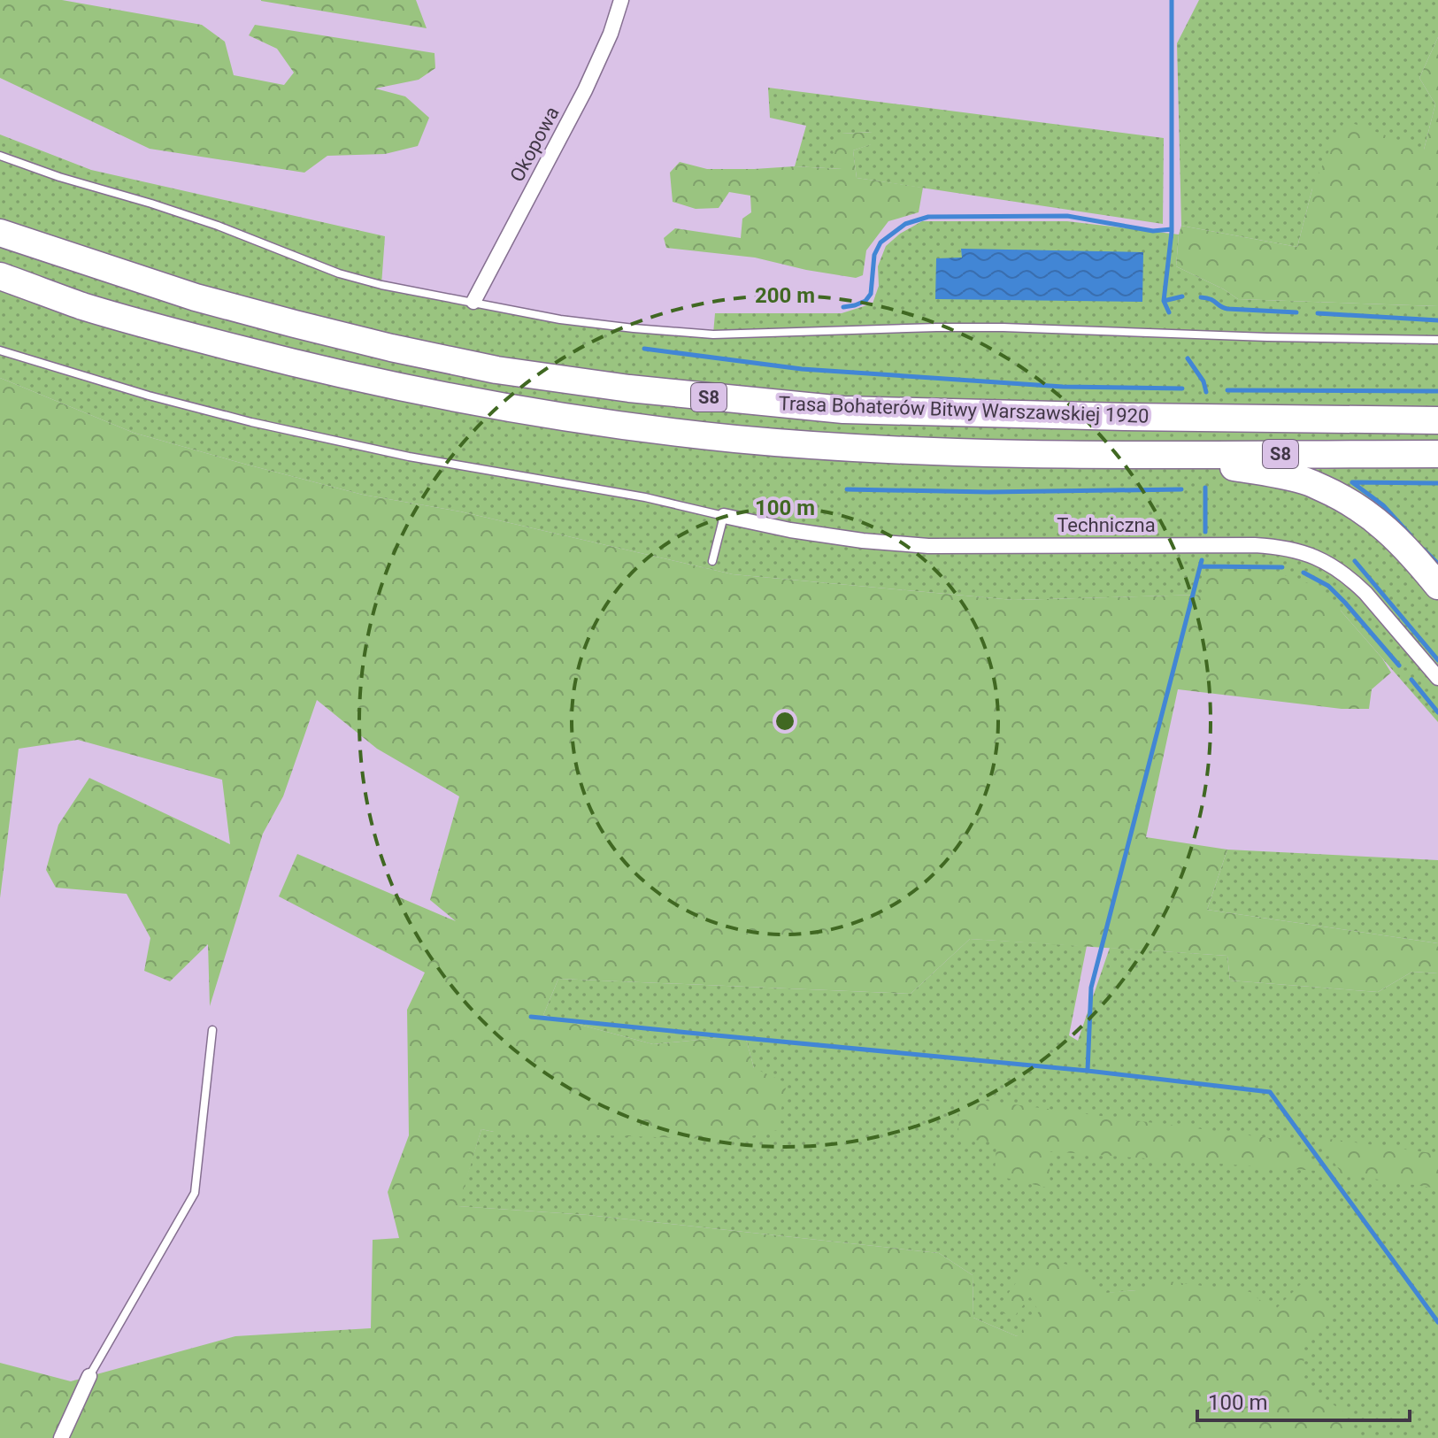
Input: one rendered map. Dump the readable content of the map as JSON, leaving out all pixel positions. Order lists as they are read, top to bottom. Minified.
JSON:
{"streets":{"highway":["S8","Trasa Bohaterów Bitwy Warszawskiej 1920"],"street":["Okopowa","Techniczna"]},"scale_bar":"100 m","rings":["200 m","100 m"]}
